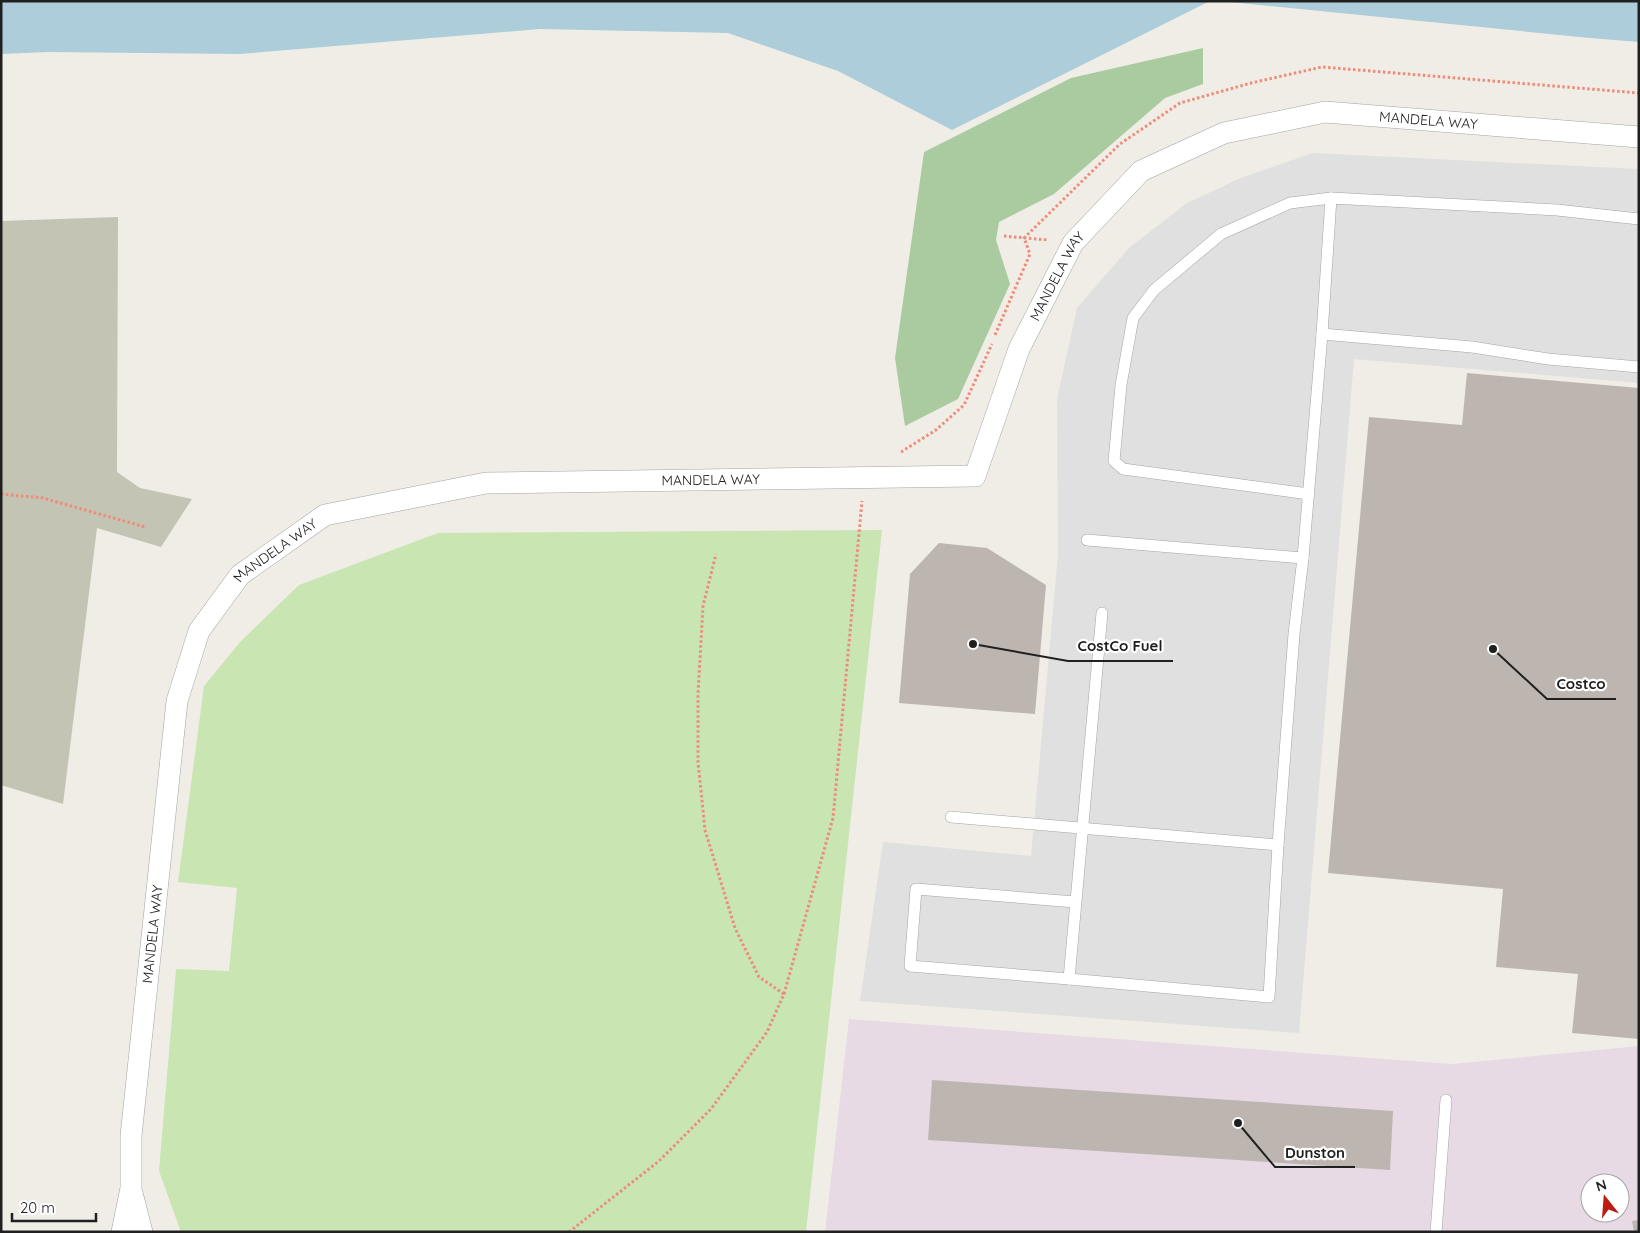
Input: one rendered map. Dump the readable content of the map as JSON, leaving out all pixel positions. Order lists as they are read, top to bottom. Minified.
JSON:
{"streets":{"street":["MANDELA WAY"]},"places":["CostCo Fuel","Costco","Dunston"],"scale_bar":"20 m","north":"top"}
